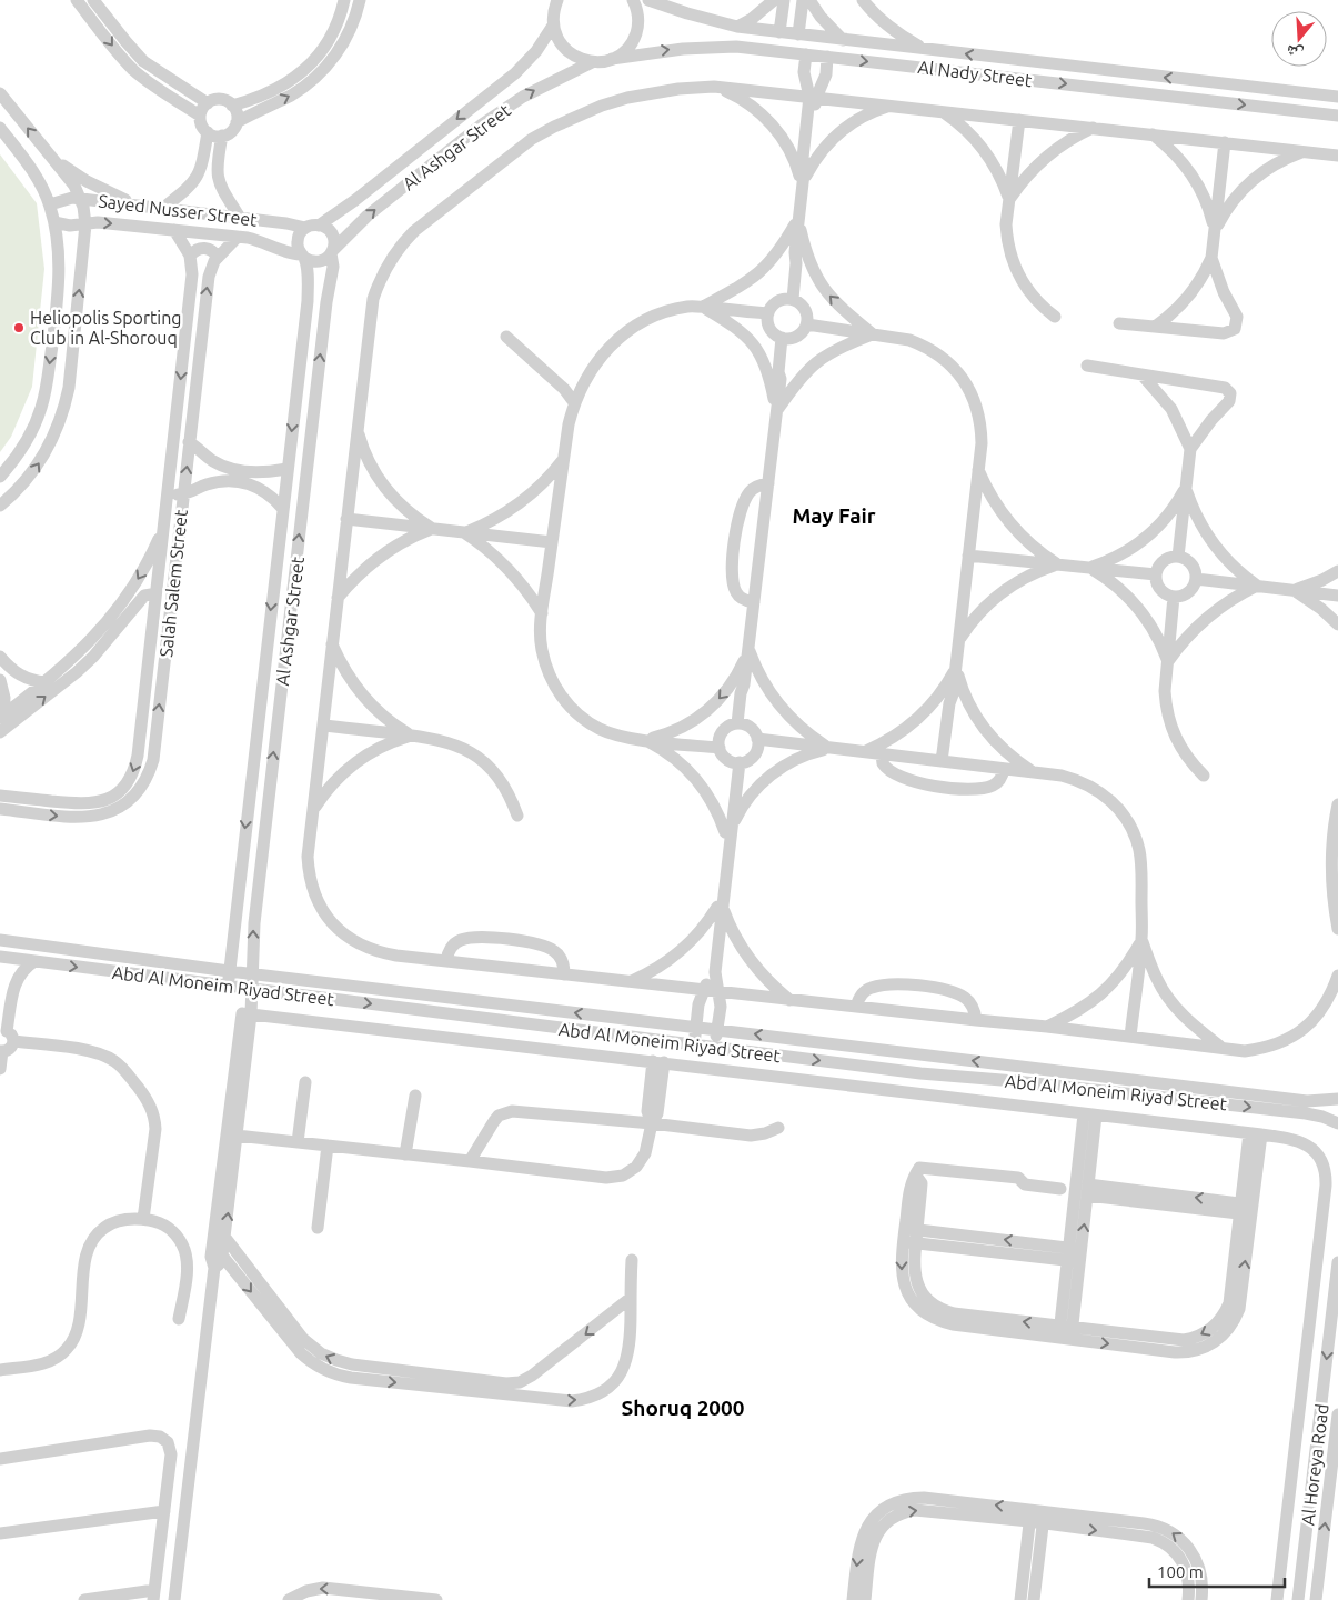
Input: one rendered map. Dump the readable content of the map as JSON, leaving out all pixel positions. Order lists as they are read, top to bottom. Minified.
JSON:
{"streets":{"street":["Al Nady Street","Al Ashgar Street","Sayed Nusser Street","Salah Salem Street","Abd Al Moneim Riyad Street","Al Horeya Road"]},"crossings":[["Al Nady Street","Al Ashgar Street"],["Al Ashgar Street","Sayed Nusser Street"],["Al Ashgar Street","Abd Al Moneim Riyad Street"],["Sayed Nusser Street","Salah Salem Street"]],"districts":["May Fair","Shoruq 2000"],"places":["Heliopolis Sporting Club in Al-Shorouq"],"scale_bar":"100 m","north":"bottom"}
